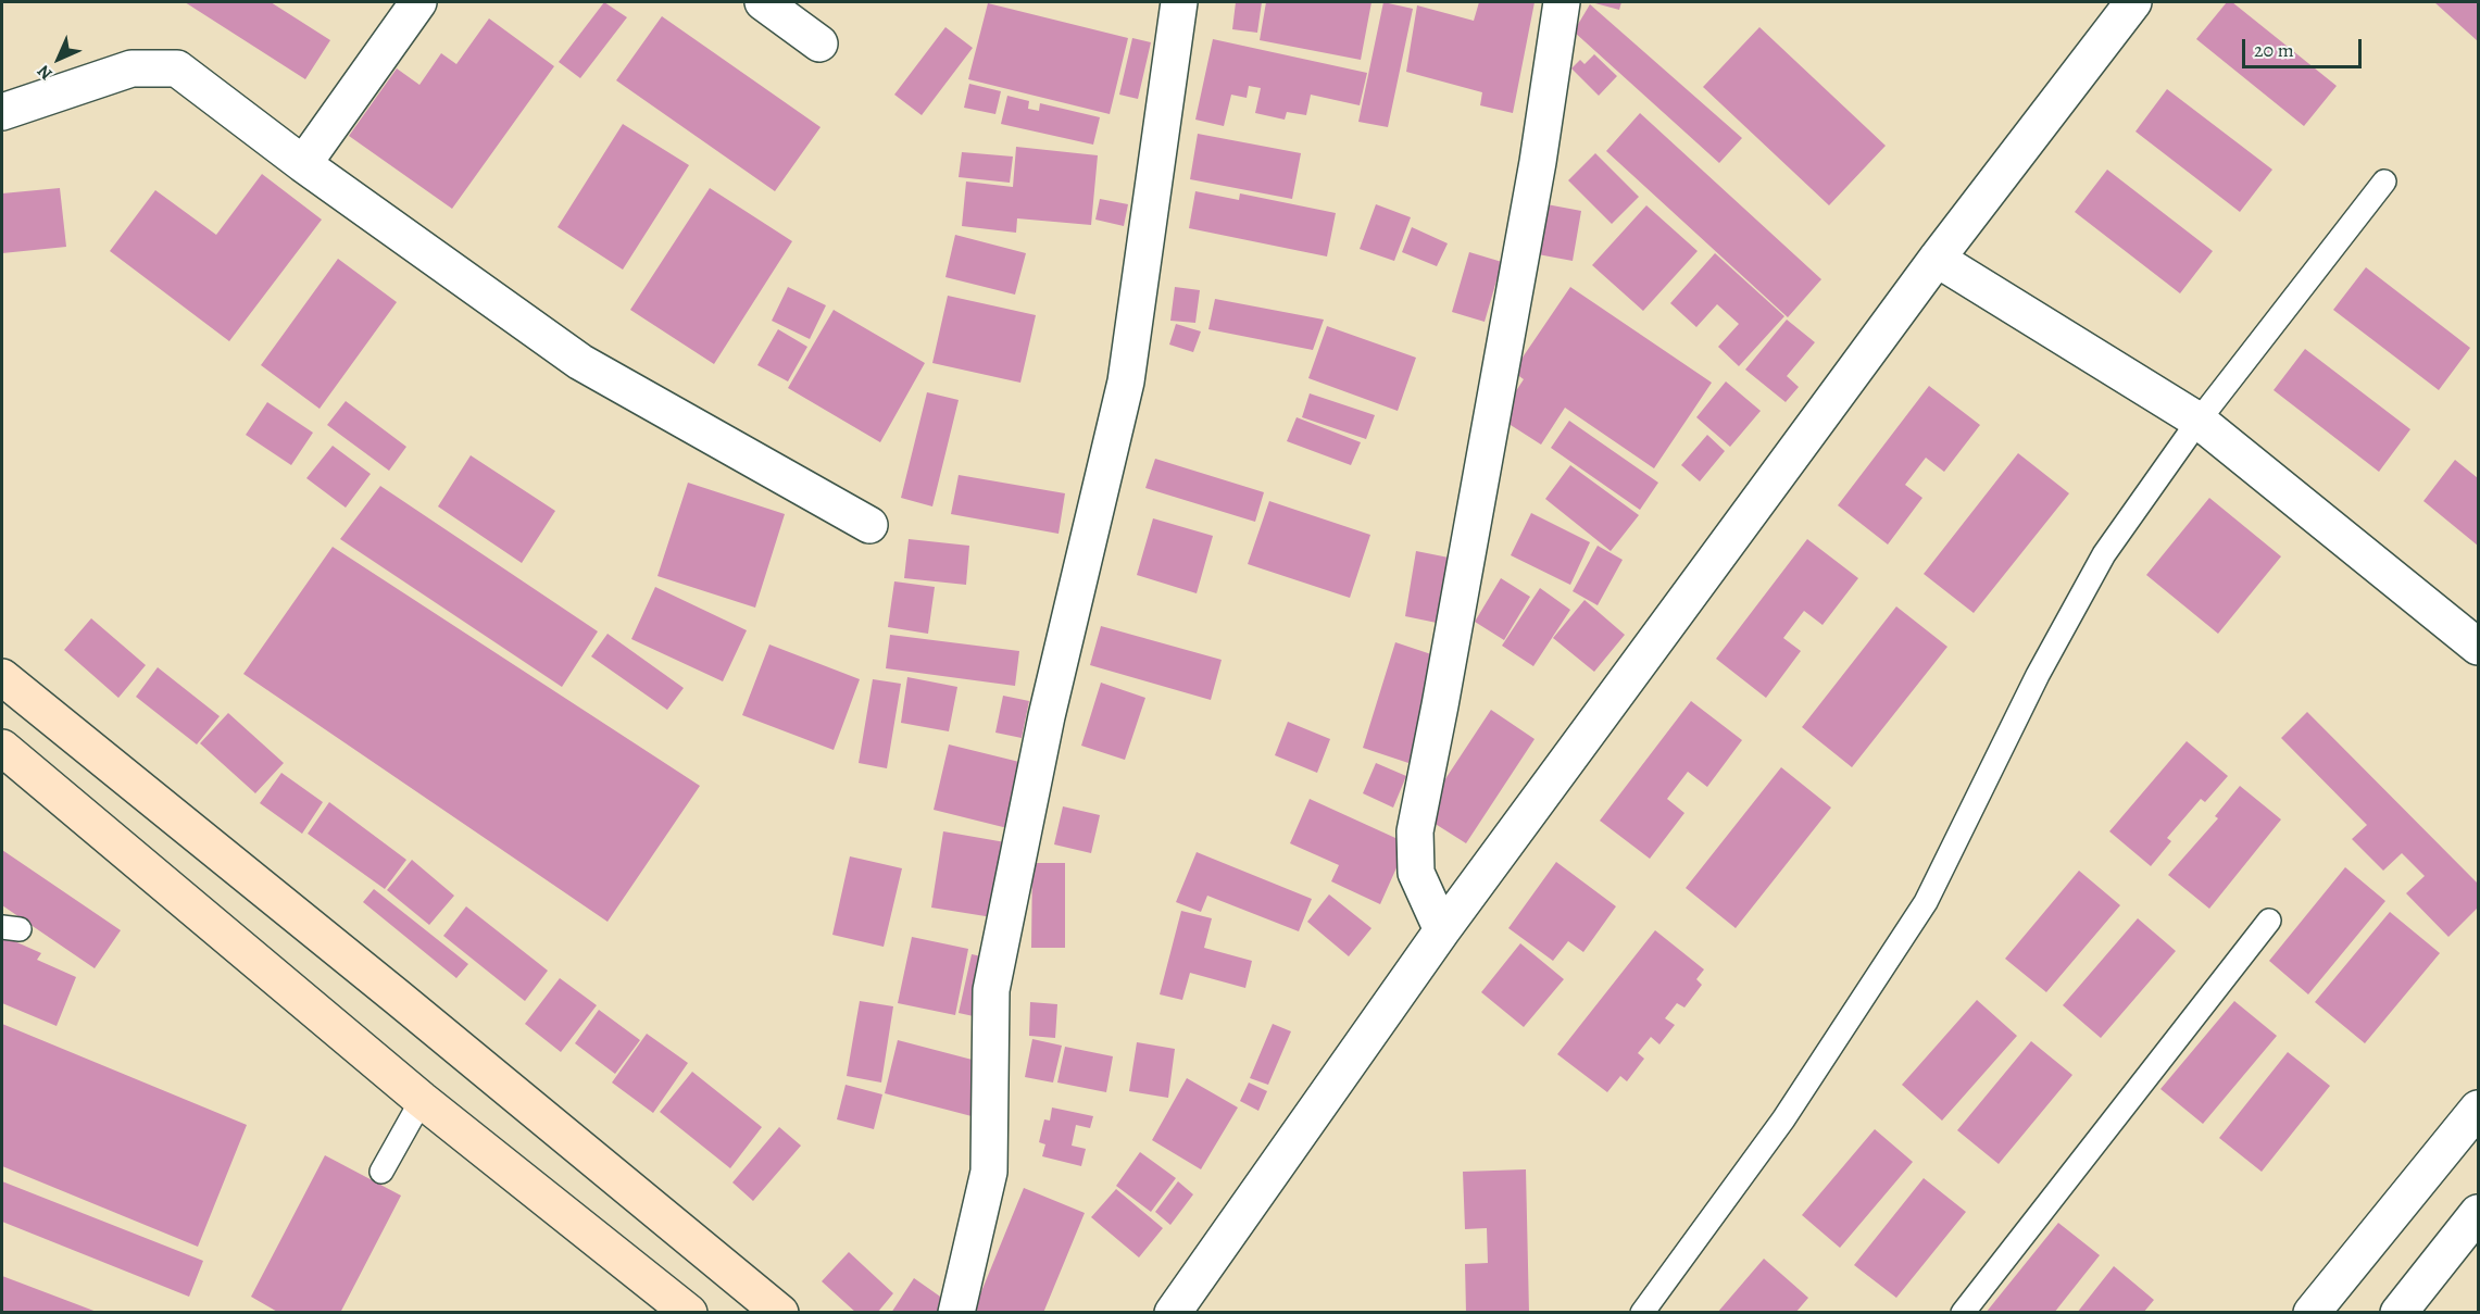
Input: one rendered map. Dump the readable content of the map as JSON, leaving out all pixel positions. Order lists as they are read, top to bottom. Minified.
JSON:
{"scale_bar":"20 m","north":"bottom left"}
